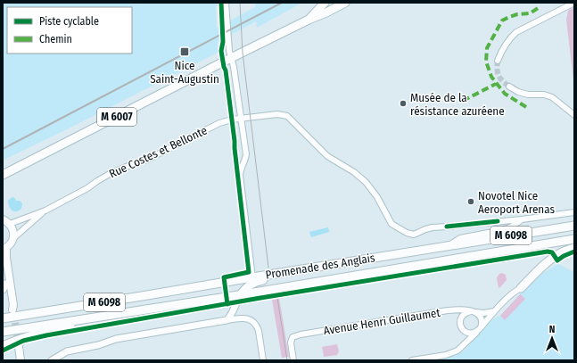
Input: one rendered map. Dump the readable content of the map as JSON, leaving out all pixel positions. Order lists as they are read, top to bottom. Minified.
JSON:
{"streets":{"main road":["M 6007","M 6098","Promenade des Anglais"],"street":["Rue Costes et Bellonte","Avenue Henri Guillaumet"]},"places":{"transit":["Nice Saint-Augustin"],"other":["Musée de la résistance azuréene","Novotel Nice Aeroport Arenas"]},"legend":["Piste cyclable","Chemin"],"north":"top"}
